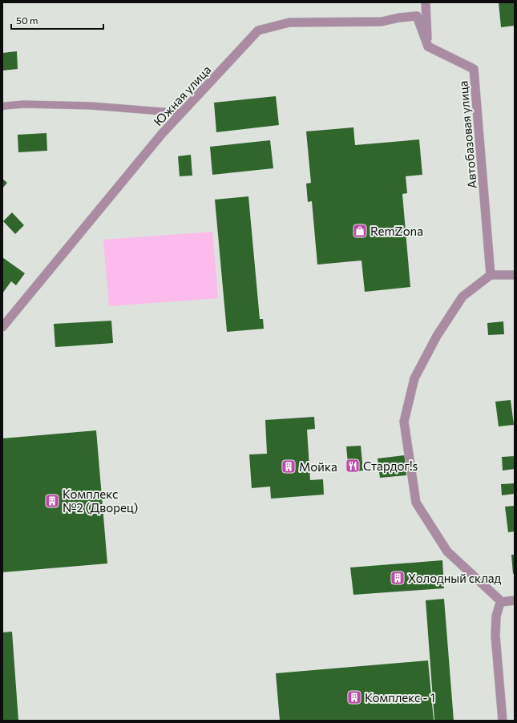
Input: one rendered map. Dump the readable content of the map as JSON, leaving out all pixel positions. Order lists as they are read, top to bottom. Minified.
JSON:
{"streets":{"street":["Южная улица","Автобазовая улица"]},"crossings":[["Южная улица","Автобазовая улица"]],"places":{"shop":["RemZona"],"restaurant":["Стардог!s"],"building":["Мойка","Комплекс №2 (Дворец)","Холодный склад","Комплекс - 1"]},"scale_bar":"50 m"}
